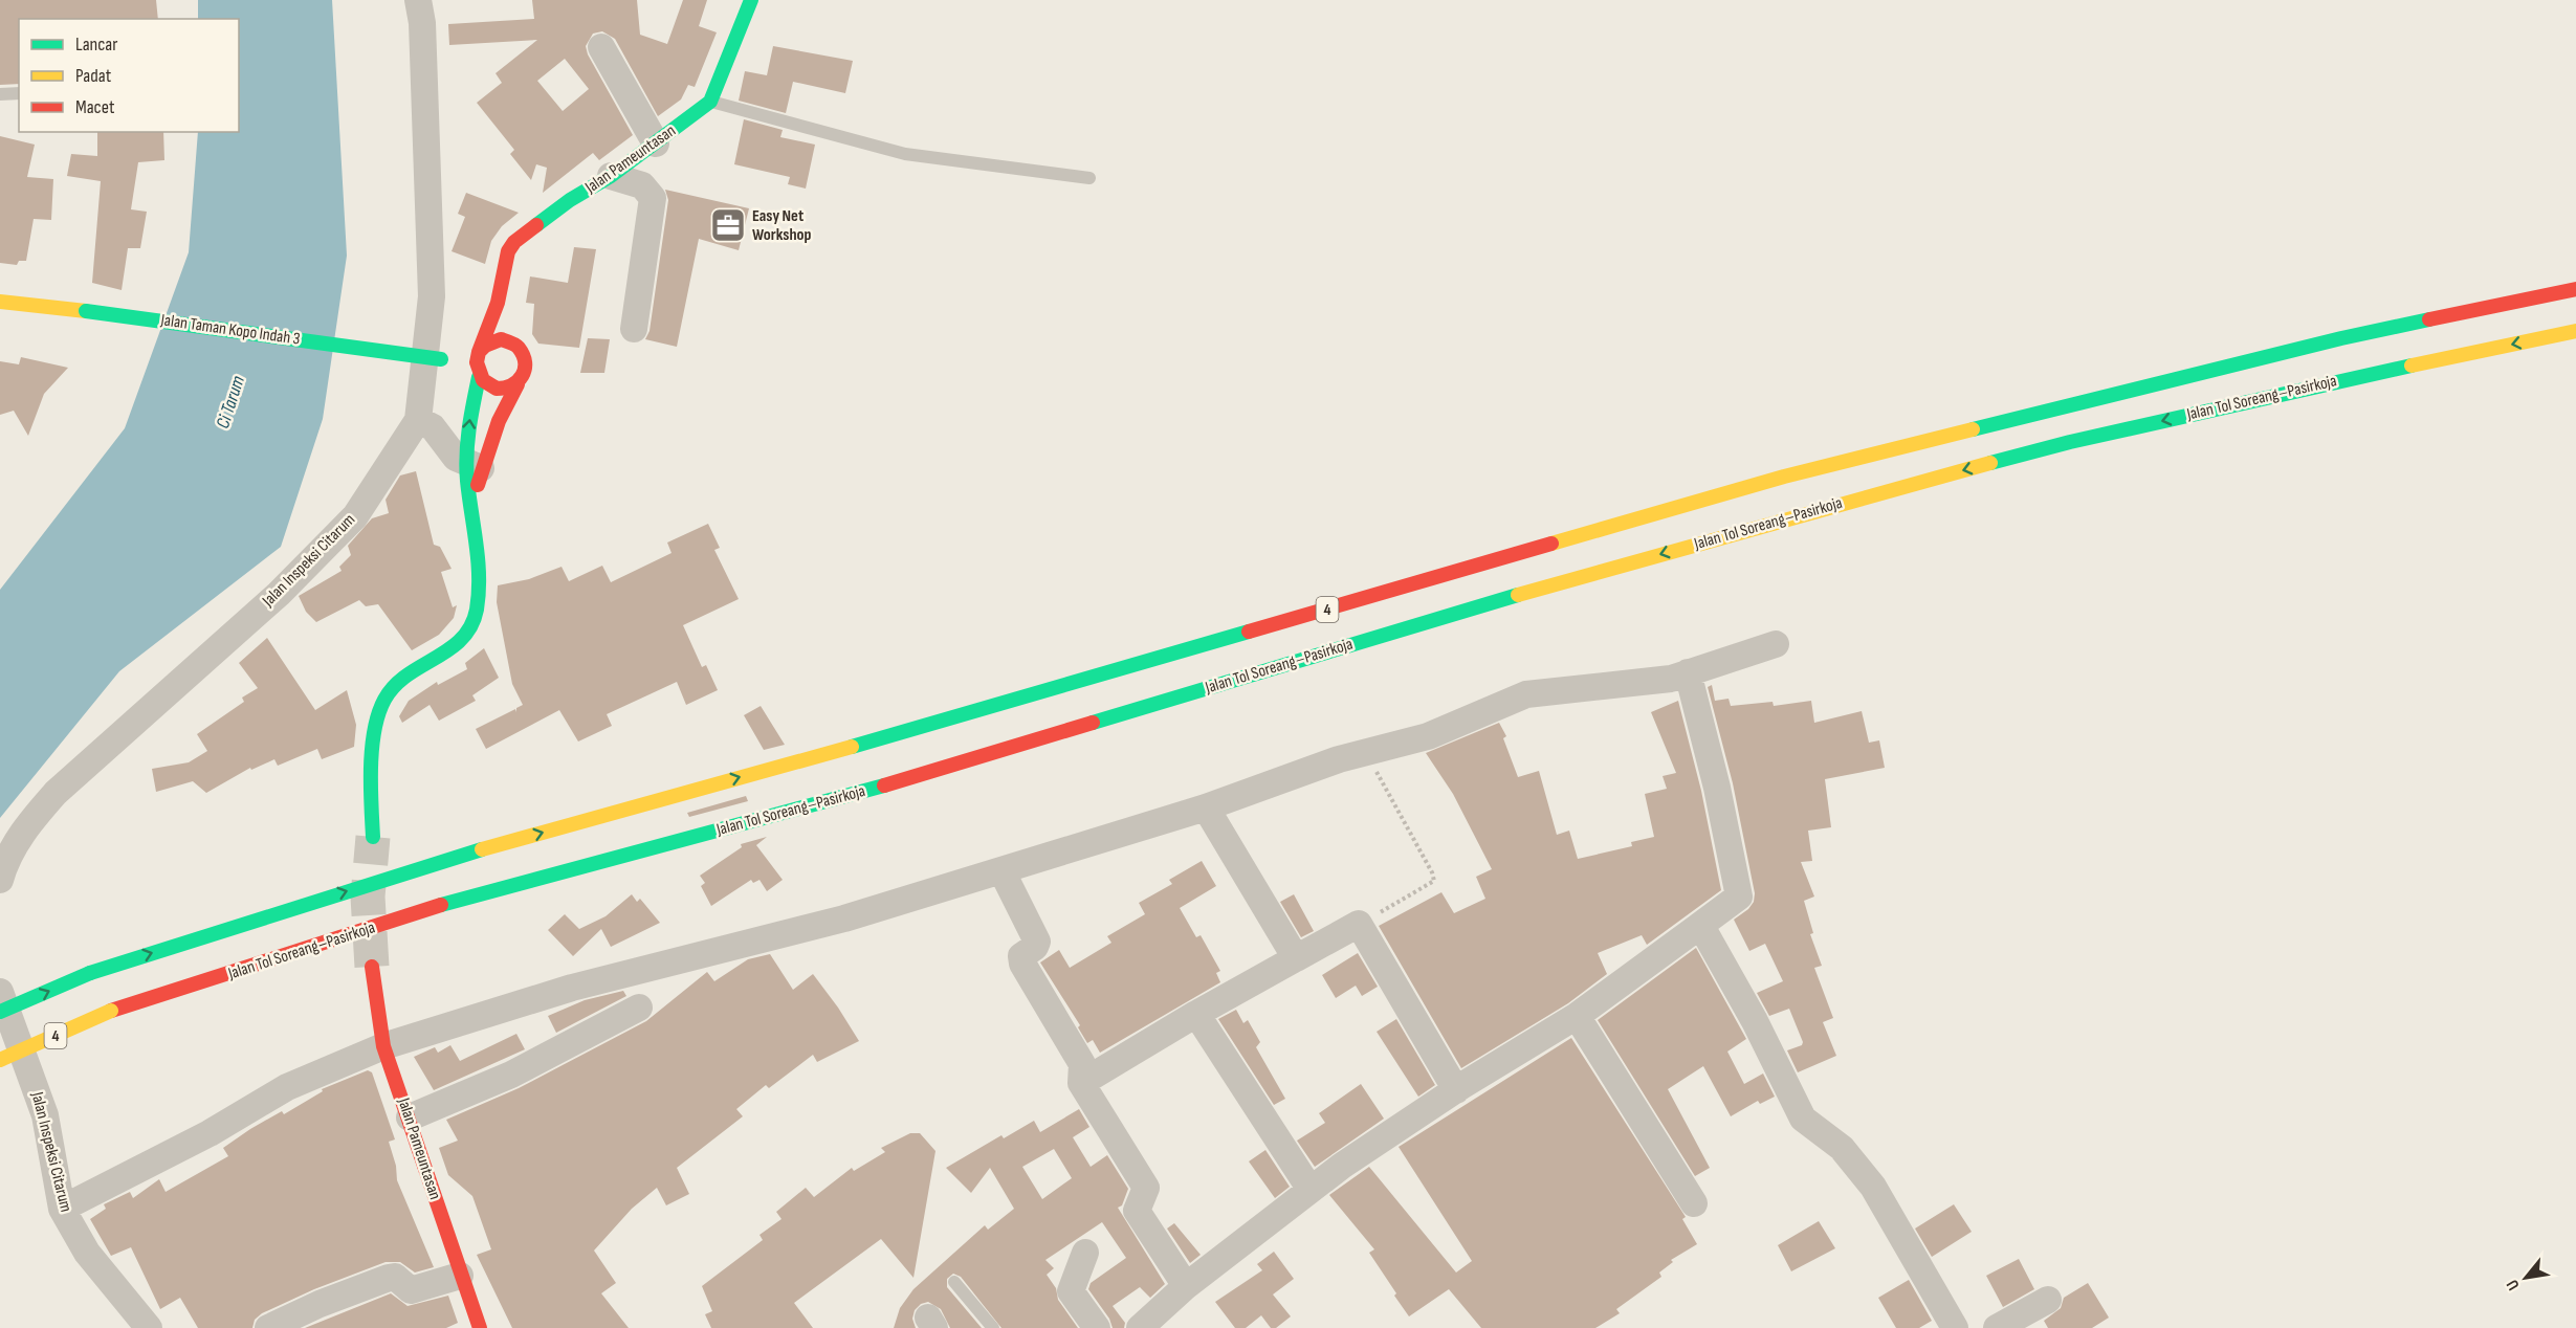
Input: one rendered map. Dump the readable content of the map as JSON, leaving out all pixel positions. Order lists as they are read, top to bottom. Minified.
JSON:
{"streets":{"main road":["Jalan Pameuntasan","Jalan Taman Kopo Indah 3","Jalan Tol Soreang–Pasirkoja","4"],"street":["Jalan Inspeksi Citarum"]},"crossings":[["Jalan Pameuntasan","Jalan Taman Kopo Indah 3"]],"water":["Ci Tarum"],"places":{"office":["Easy Net Workshop"]},"legend":["Lancar","Padat","Macet"],"north":"bottom left"}
